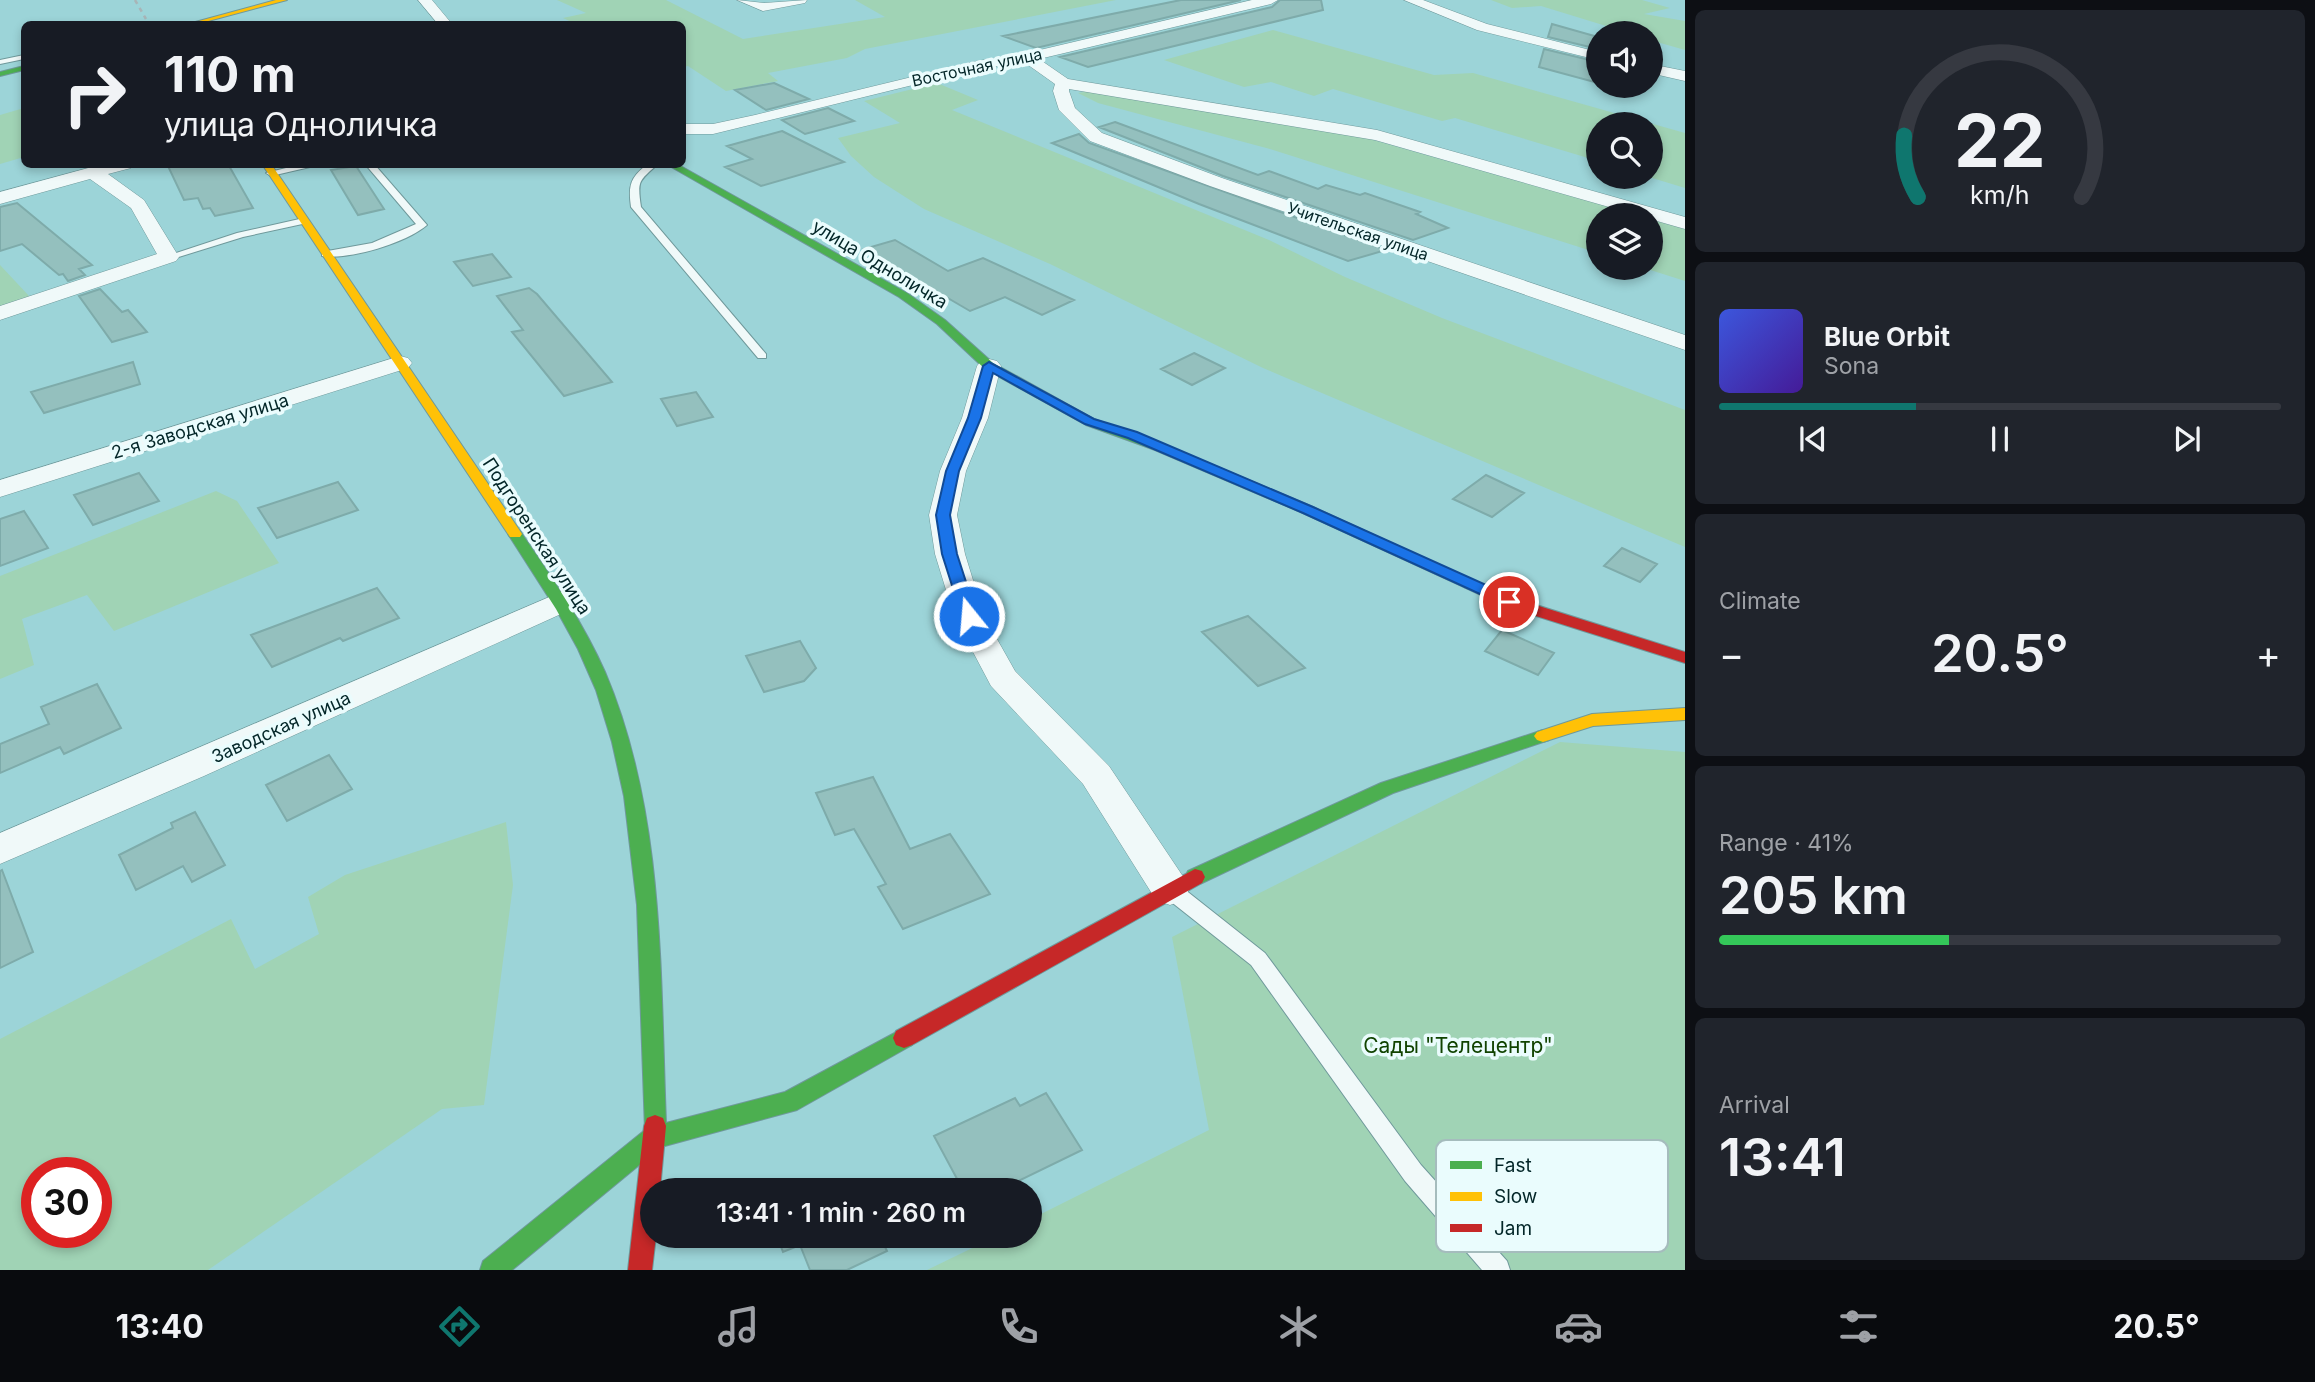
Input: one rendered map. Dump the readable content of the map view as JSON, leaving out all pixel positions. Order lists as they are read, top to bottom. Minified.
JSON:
{"streets":{"street":["Восточная улица","Учительская улица","улица Одноличка","2-я Заводская улица","Подгоренская улица","Заводская улица"]},"crossings":[["2-я Заводская улица","Подгоренская улица"],["Подгоренская улица","Заводская улица"]],"parks":["Сады \"Телецентр\""],"legend":["Fast","Slow","Jam"],"page":{"turn":["110 m","улица Одноличка"],"song":["Blue Orbit","Sona"],"tile":["Climate",["Range · 41%","205 km"],["Arrival","13:41"]],"heat":["−","20.5°","+"],"limit":"30","trip":"13:41 · 1 min · 260 m","tabs":["13:40","20.5°"],"gauge":["22","km/h"]}}
